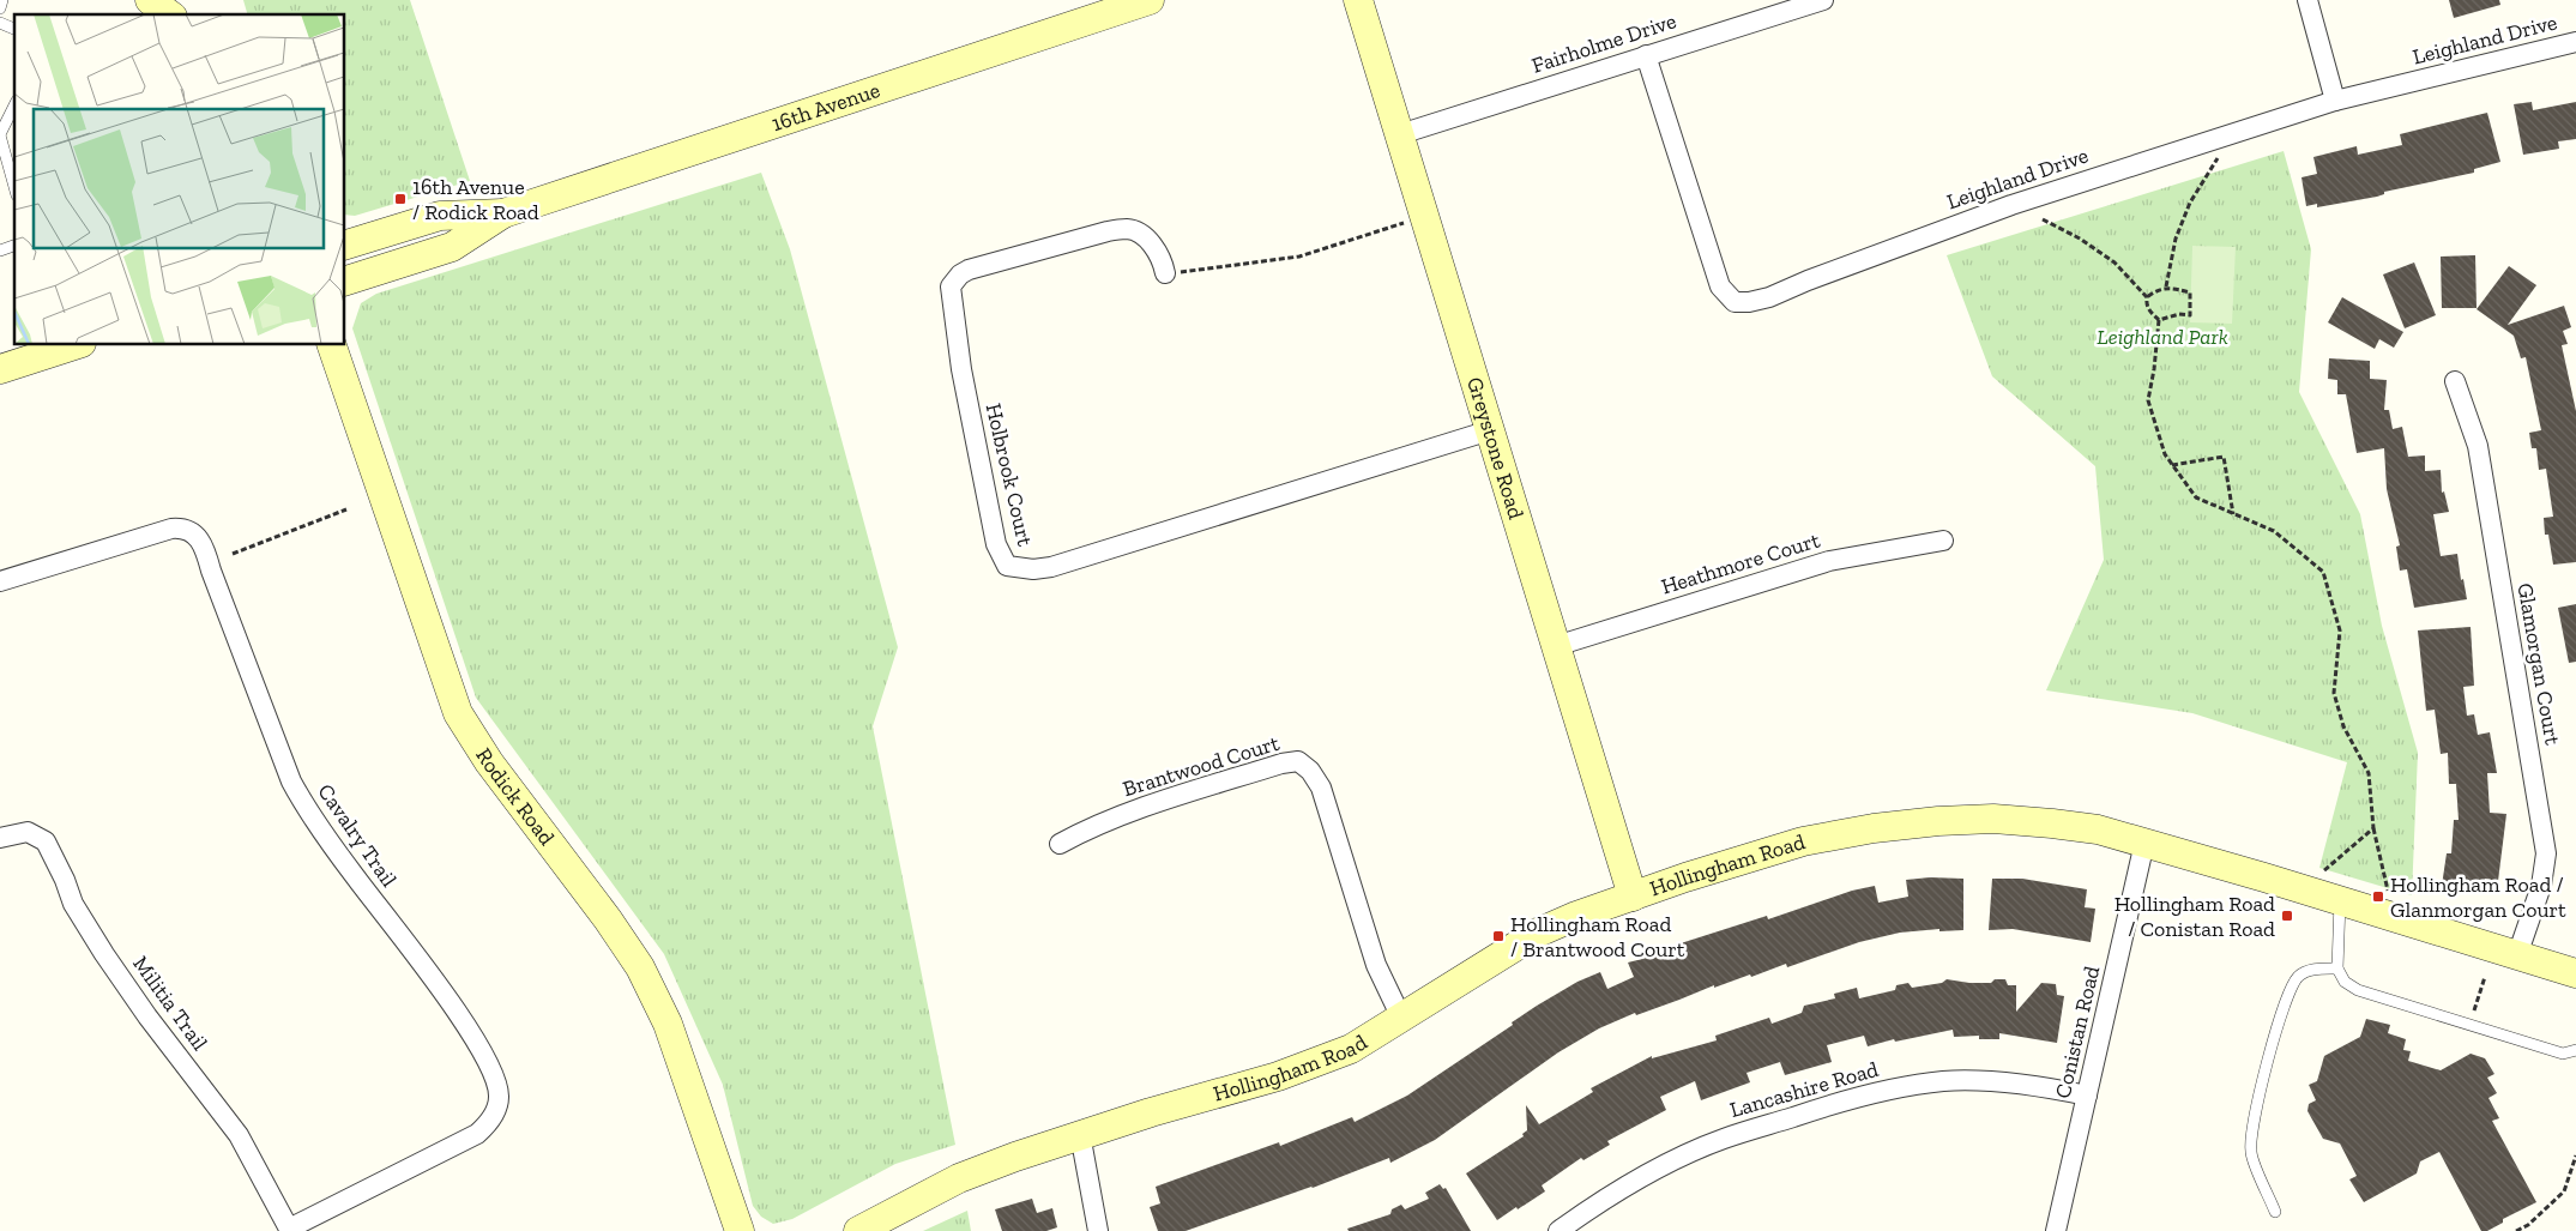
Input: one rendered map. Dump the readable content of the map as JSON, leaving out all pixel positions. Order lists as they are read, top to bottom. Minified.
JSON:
{"streets":{"street":["Leighland Drive","Fairholme Drive","16th Avenue","Greystone Road","Holbrook Court","Heathmore Court","Glamorgan Court","Brantwood Court","Rodick Road","Cavalry Trail","Hollingham Road","Militia Trail","Conistan Road","Lancashire Road"]},"crossings":[["Leighland Drive","Fairholme Drive"],["Fairholme Drive","Greystone Road"],["Greystone Road","Holbrook Court"],["Greystone Road","Heathmore Court"],["Greystone Road","Hollingham Road"],["Glamorgan Court","Hollingham Road"],["Brantwood Court","Hollingham Road"],["Cavalry Trail","Militia Trail"],["Hollingham Road","Conistan Road"],["Conistan Road","Lancashire Road"]],"parks":["Leighland Park"],"places":{"transit":["16th Avenue / Rodick Road","Hollingham Road / Glanmorgan Court","Hollingham Road / Conistan Road","Hollingham Road / Brantwood Court"]}}
